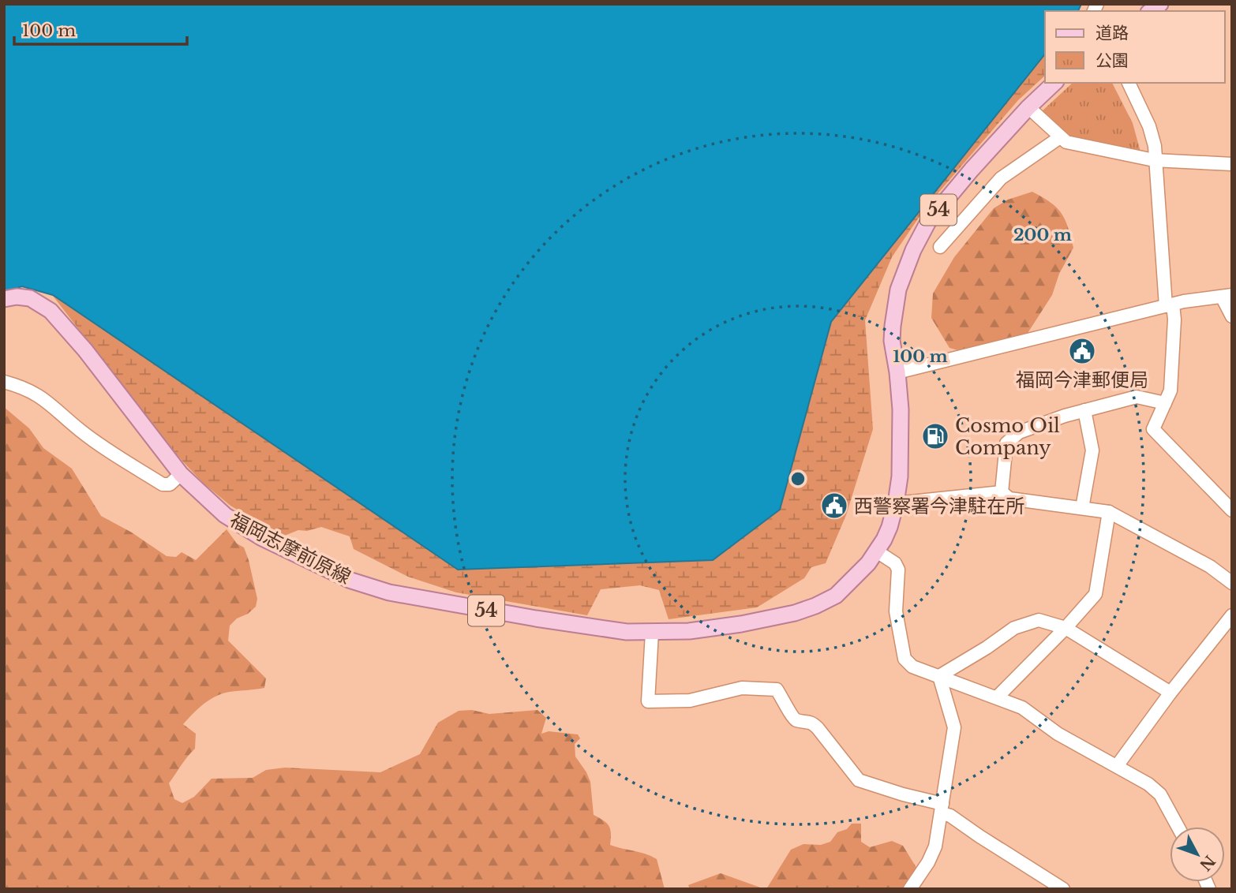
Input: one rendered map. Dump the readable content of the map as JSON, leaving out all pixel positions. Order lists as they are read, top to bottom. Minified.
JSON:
{"streets":{"main road":["54","福岡志摩前原線"]},"places":{"public building":["福岡今津郵便局","西警察署今津駐在所"],"fuel station":["Cosmo Oil Company"]},"legend":["道路","公園"],"scale_bar":"100 m","north":"bottom right","rings":["200 m","100 m"]}
